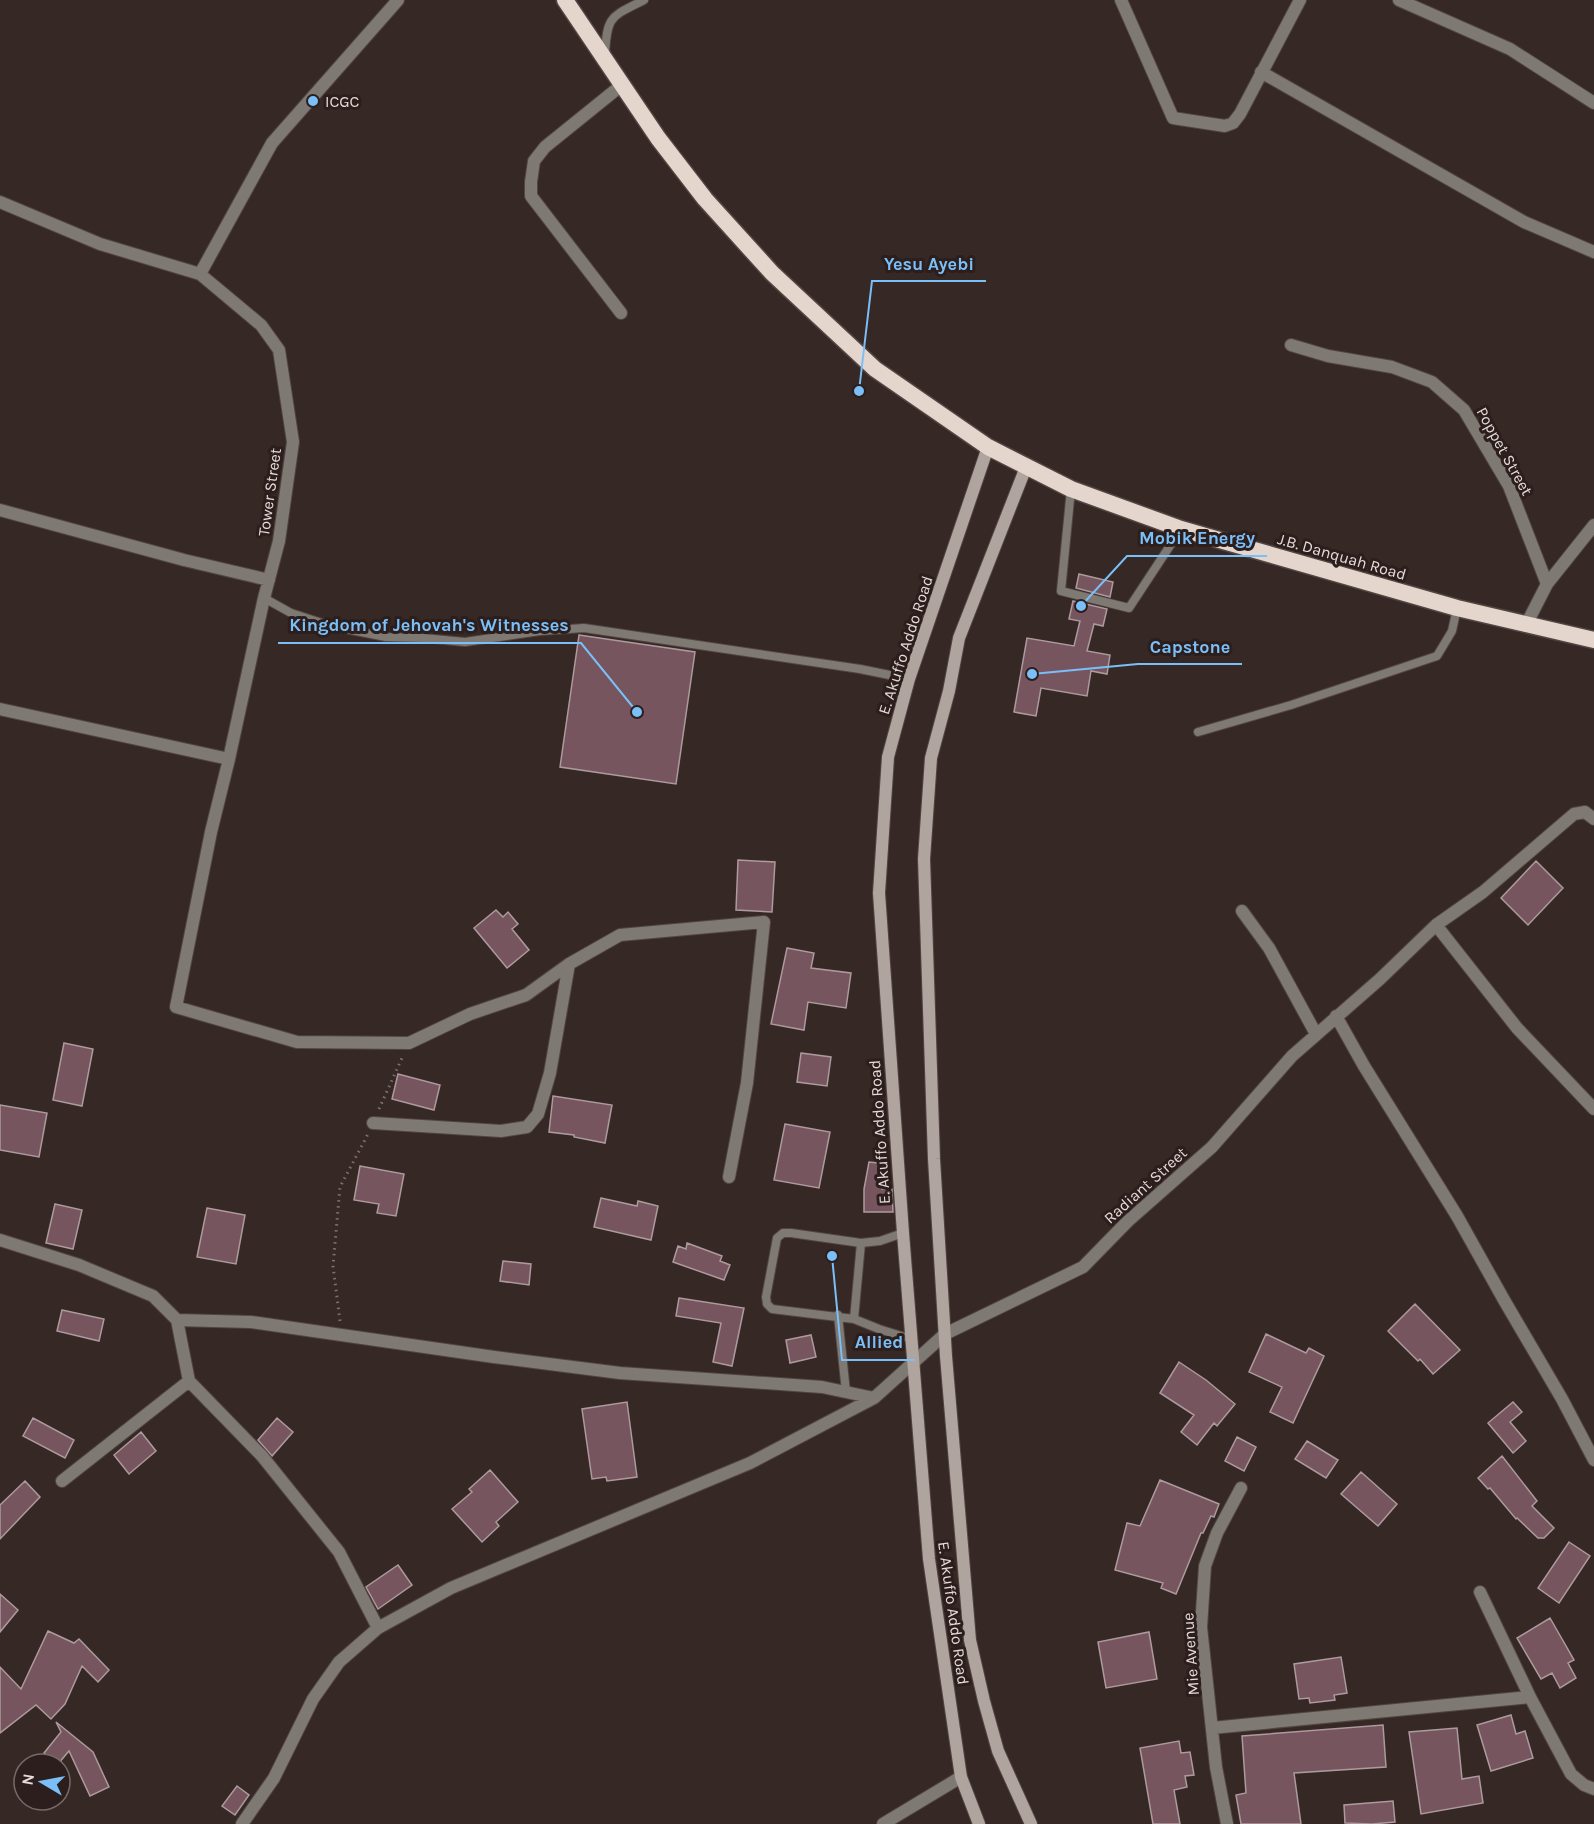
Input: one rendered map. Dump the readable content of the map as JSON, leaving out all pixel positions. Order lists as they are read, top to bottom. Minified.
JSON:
{"streets":{"highway":["J.B. Danquah Road"],"main road":["E. Akuffo Addo Road"],"street":["Poppet Street","Tower Street","Radiant Street","Mie Avenue"]},"crossings":[["J.B. Danquah Road","E. Akuffo Addo Road"],["E. Akuffo Addo Road","Radiant Street"]],"places":["ICGC","Yesu Ayebi","Mobik Energy","Capstone","Kingdom of Jehovah's Witnesses","Allied"],"north":"left"}
